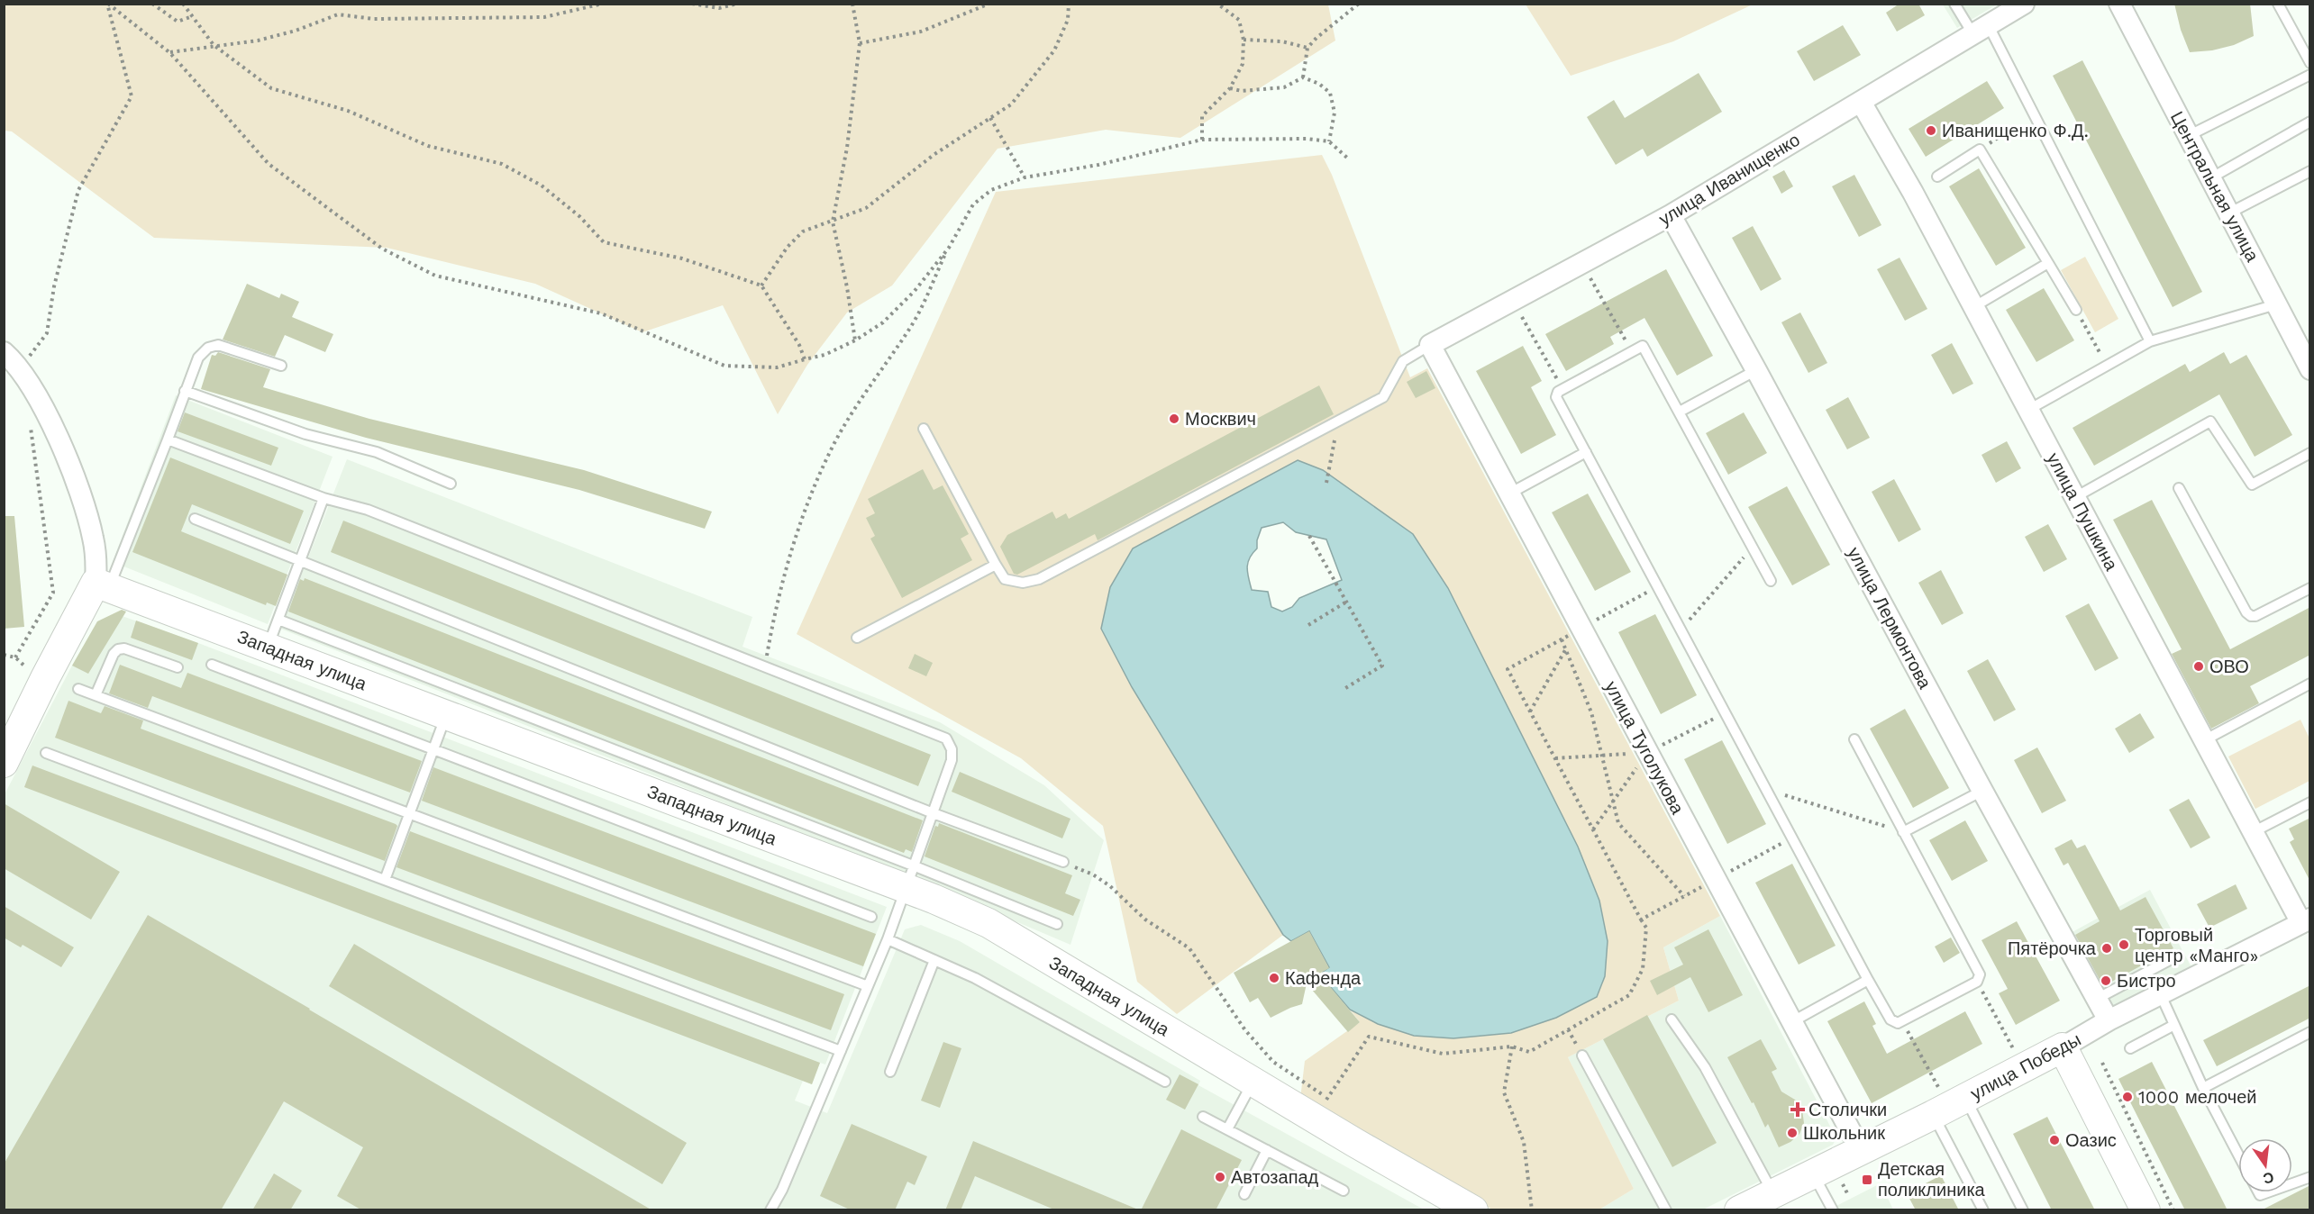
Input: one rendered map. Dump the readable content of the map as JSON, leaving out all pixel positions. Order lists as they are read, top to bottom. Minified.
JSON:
{"streets":{"street":["улица Иванищенко","Центральная улица","улица Пушкина","улица Лермонтова","Западная улица","улица Туголукова","улица Победы"]},"crossings":[["улица Иванищенко","улица Пушкина"],["улица Иванищенко","улица Лермонтова"],["улица Иванищенко","улица Туголукова"],["улица Пушкина","улица Победы"],["улица Лермонтова","улица Победы"],["улица Туголукова","улица Победы"]],"places":{"other":["Иванищенко Ф.Д.","Москвич","ОВО","Торговый центр «Манго»","Пятёрочка","Кафенда","Бистро","1000 мелочей","Школьник","Оазис","Автозапад"],"health":["Столички"],"transit":["Детская поликлиника"]},"north":"bottom"}
